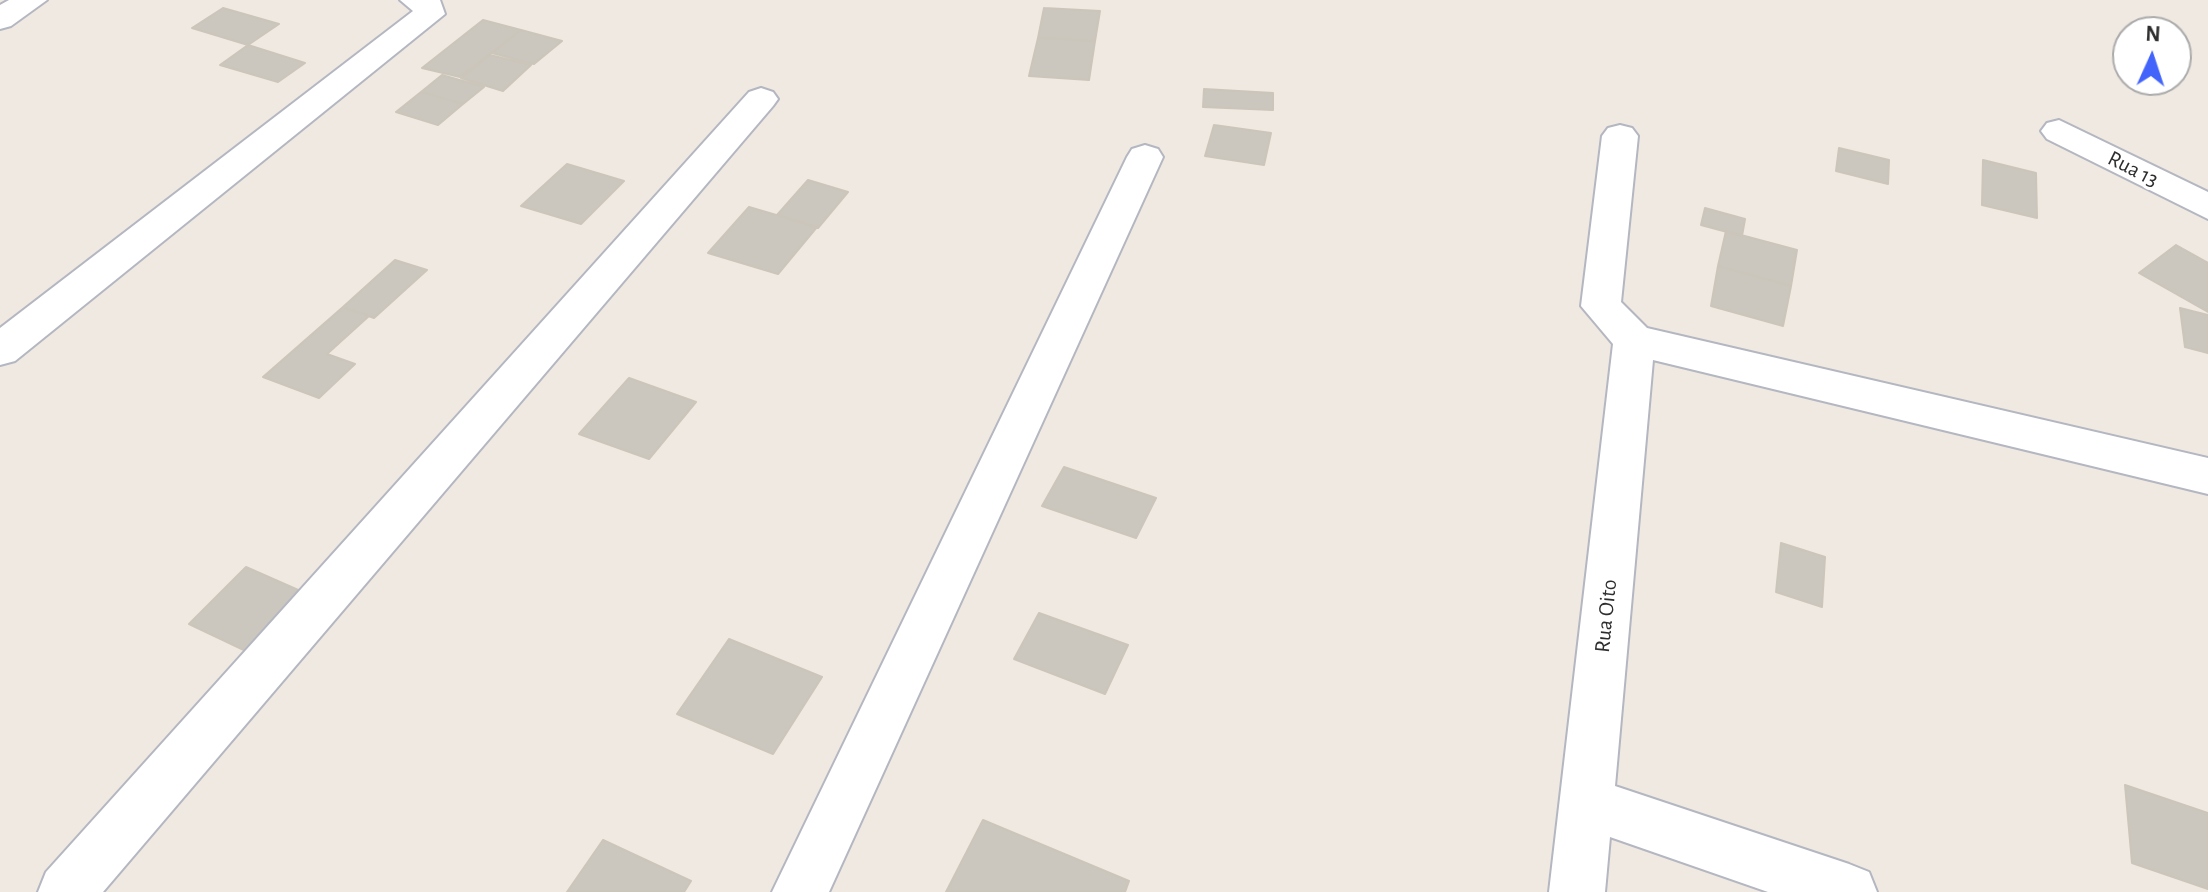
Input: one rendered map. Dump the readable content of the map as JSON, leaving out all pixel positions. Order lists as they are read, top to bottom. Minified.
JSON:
{"streets":{"street":["Rua 13","Rua Oito"]},"north":"top"}
